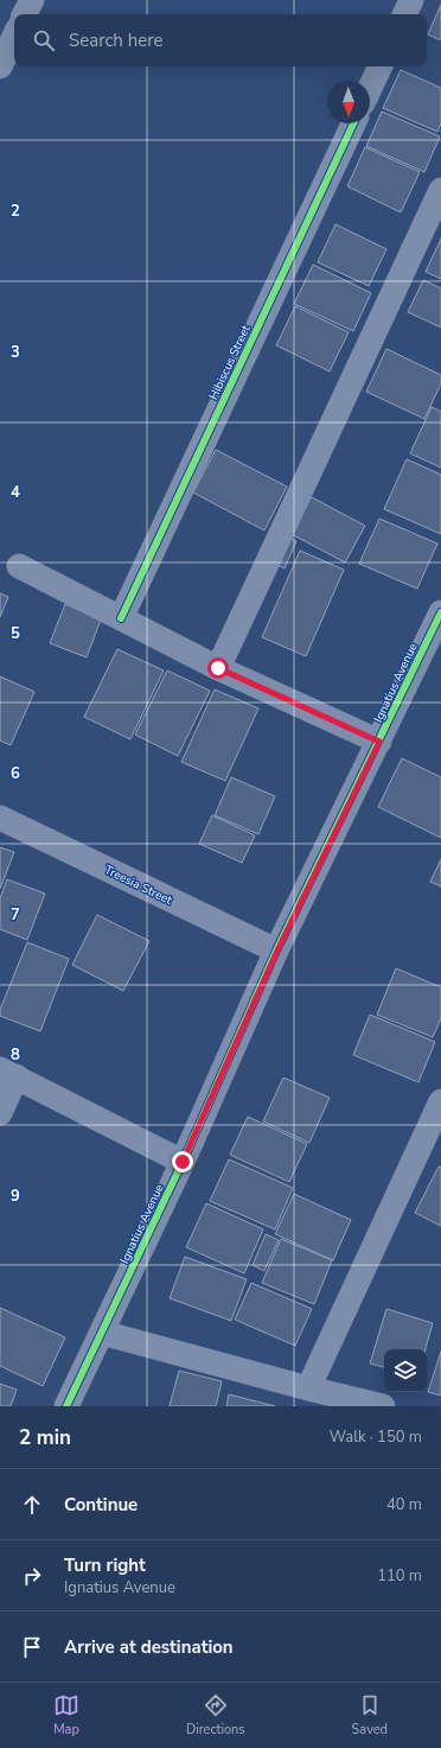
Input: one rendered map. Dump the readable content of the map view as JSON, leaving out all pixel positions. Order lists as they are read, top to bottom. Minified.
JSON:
{"streets":{"street":["Hibiscus Street","Ignatius Avenue","Treesia Street"]},"crossings":[["Ignatius Avenue","Treesia Street"]],"north":"bottom","page":{"search":"Search here","heading":["2 min","Walk · 150 m"],"list":[["Continue","40 m"],["Turn right","Ignatius Avenue","110 m"],"Arrive at destination"],"nav":["Map","Directions","Saved"]},"grid":{"rows":["2","3","4","5","6","7","8","9"]}}
